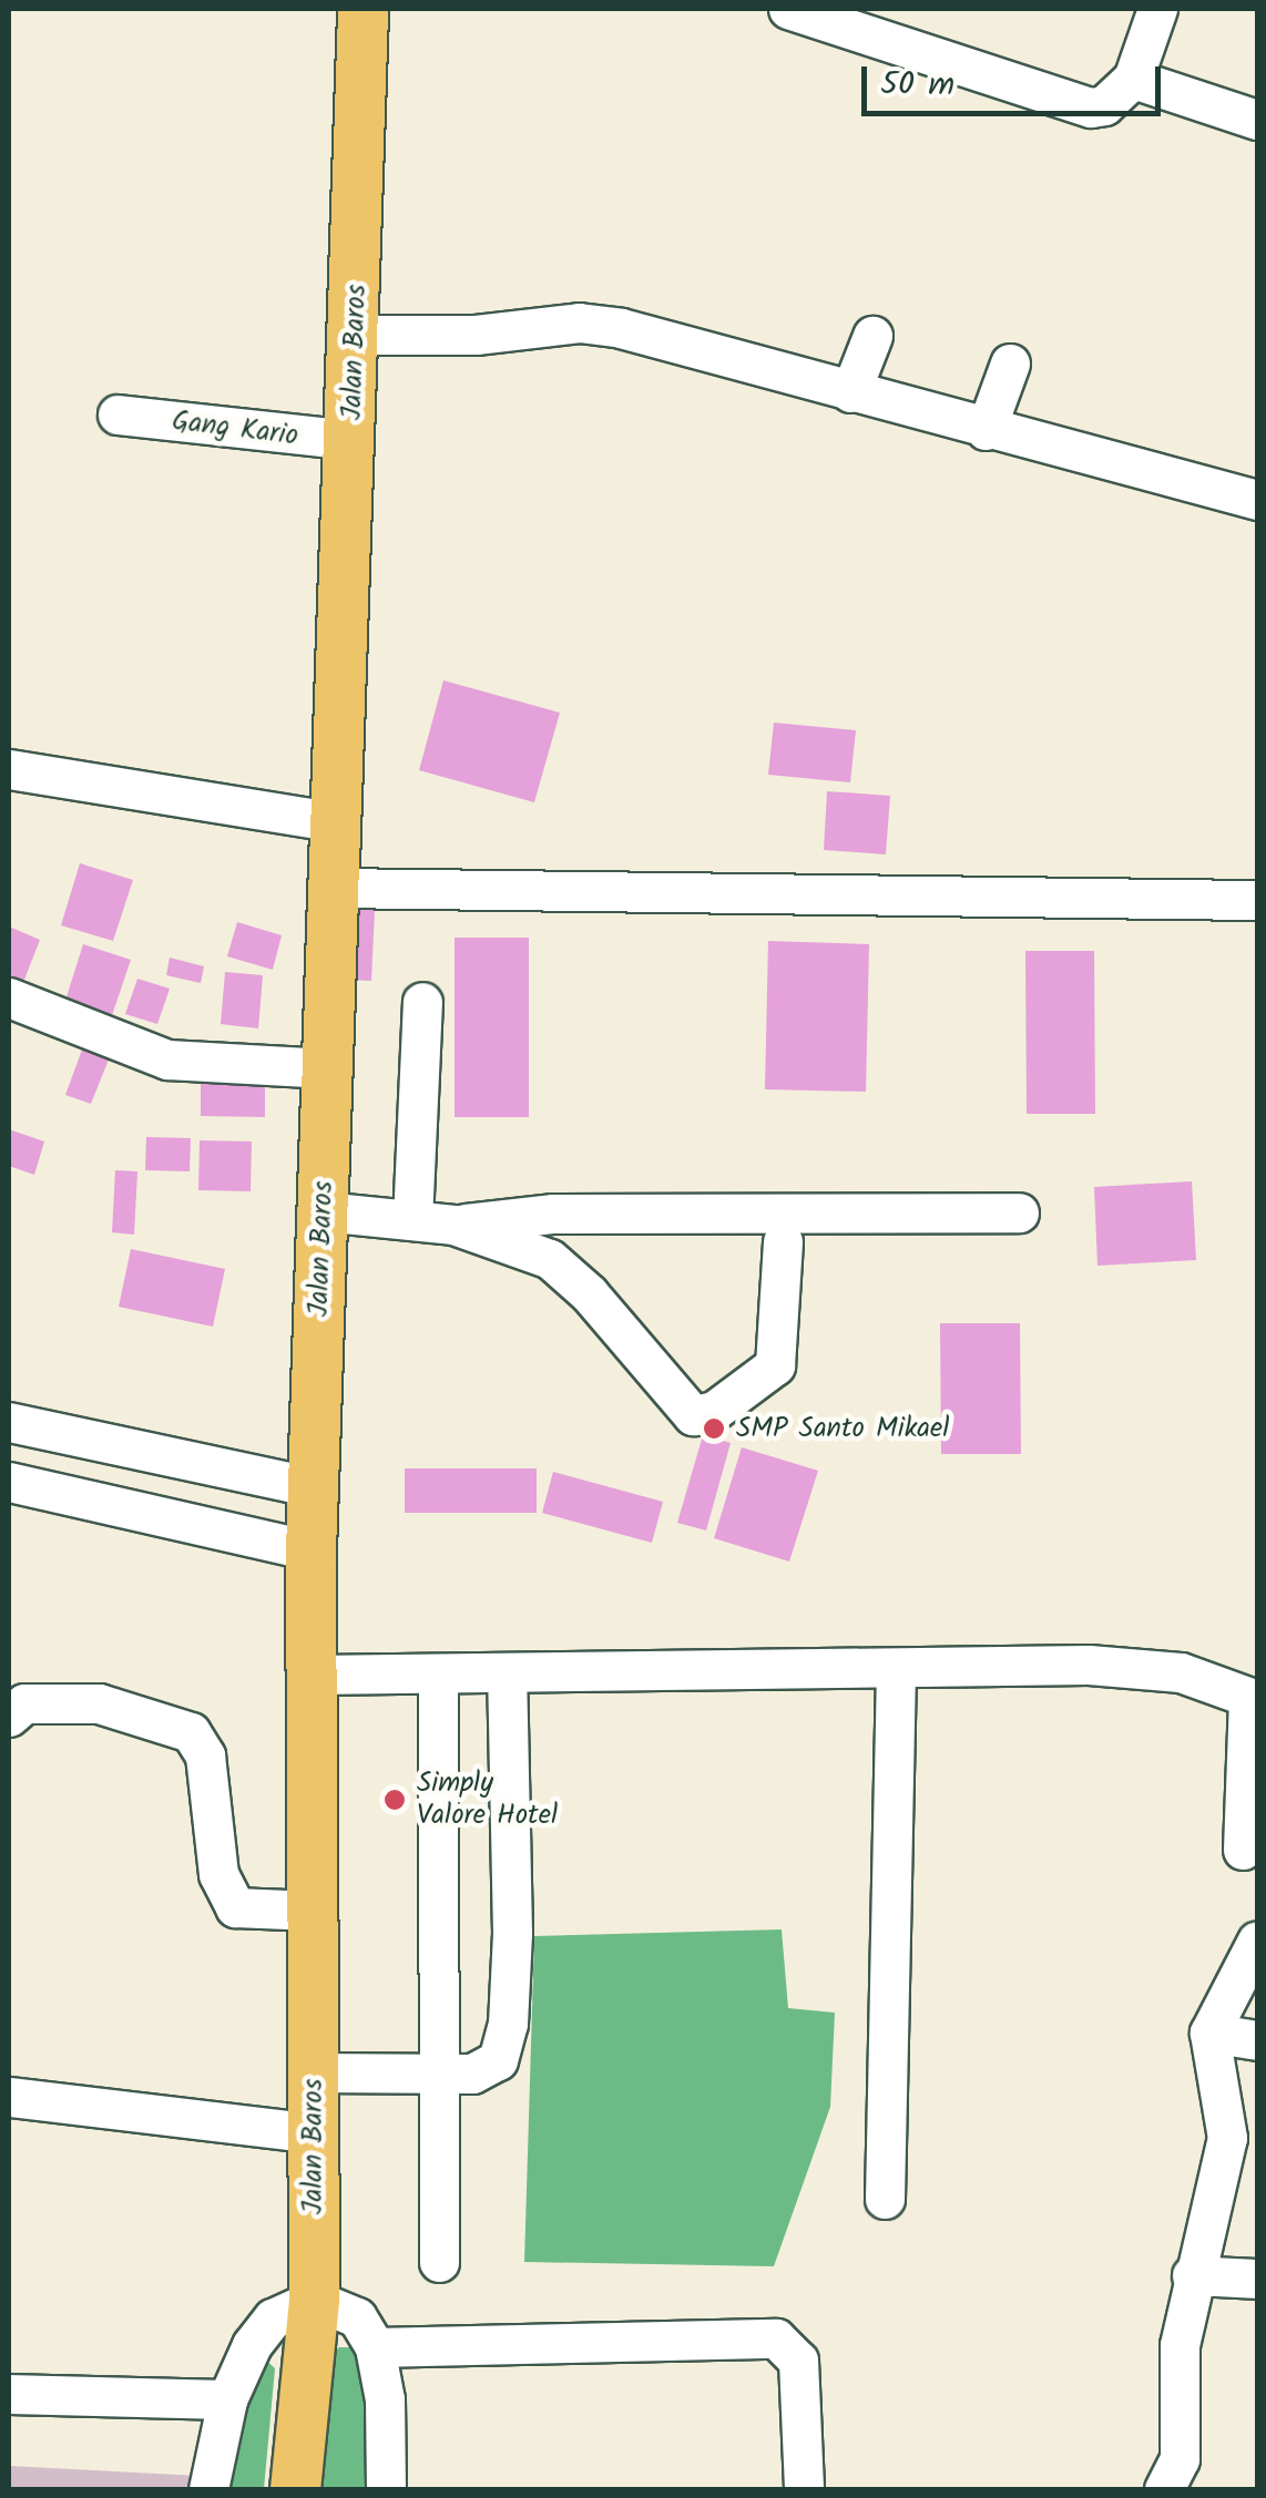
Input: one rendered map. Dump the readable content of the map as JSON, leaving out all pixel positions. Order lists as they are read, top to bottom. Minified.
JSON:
{"streets":{"main road":["Jalan Baros"],"street":["Gang Kario"]},"crossings":[["Jalan Baros","Gang Kario"]],"places":["SMP Santo Mikael","Simply Valore Hotel"],"scale_bar":"50 m"}
